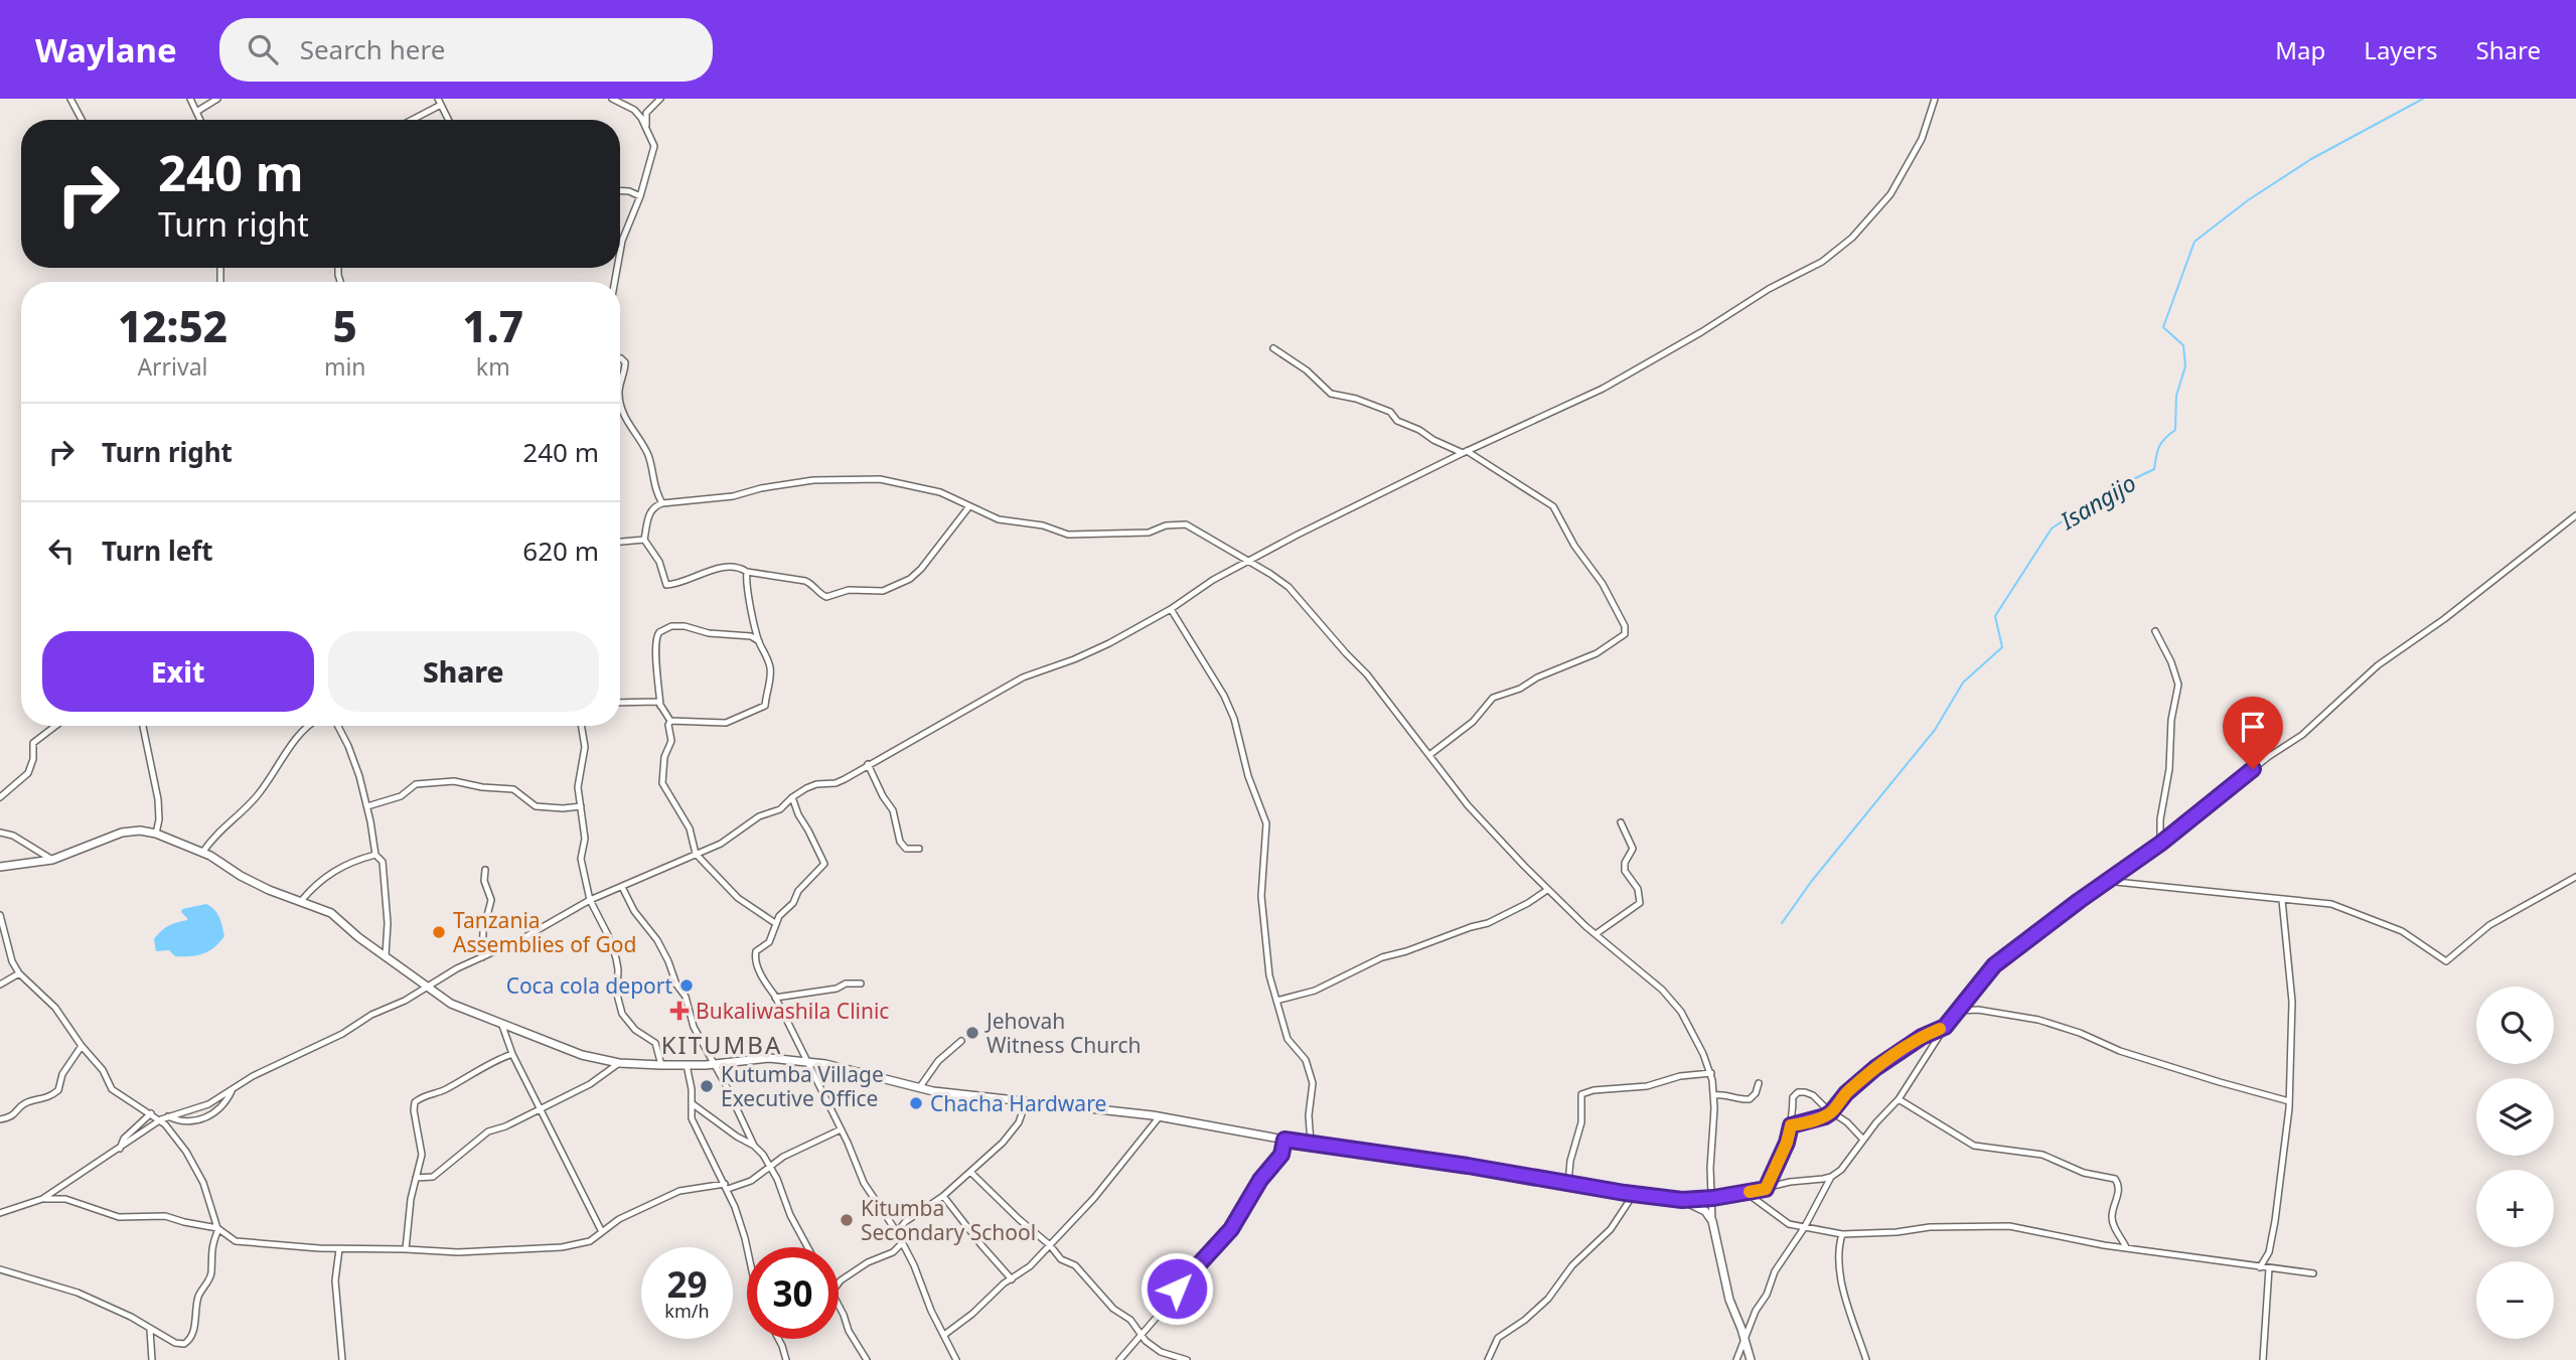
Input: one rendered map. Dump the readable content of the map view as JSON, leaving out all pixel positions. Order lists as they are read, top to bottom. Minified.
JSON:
{"districts":["KITUMBA"],"water":["Isangijo"],"places":{"other":["Tanzania Assemblies of God","Coca cola deport","Jehovah Witness Church","Kutumba Village Executive Office","Chacha Hardware","Kitumba Secondary School"],"health":["Bukaliwashila Clinic"]},"page":{"header":"Waylane","search":"Search here","nav":["Map","Layers","Share"],"turn":["240 m","Turn right"],"eta":["12:52","Arrival","5","min","1.7","km"],"list":[{"name":"Turn right","value":"240 m"},{"name":"Turn left","value":"620 m"}],"buttons":["Exit","Share"],"map_buttons":["+","−"],"speed":"29 km/h","limit":"30"}}
